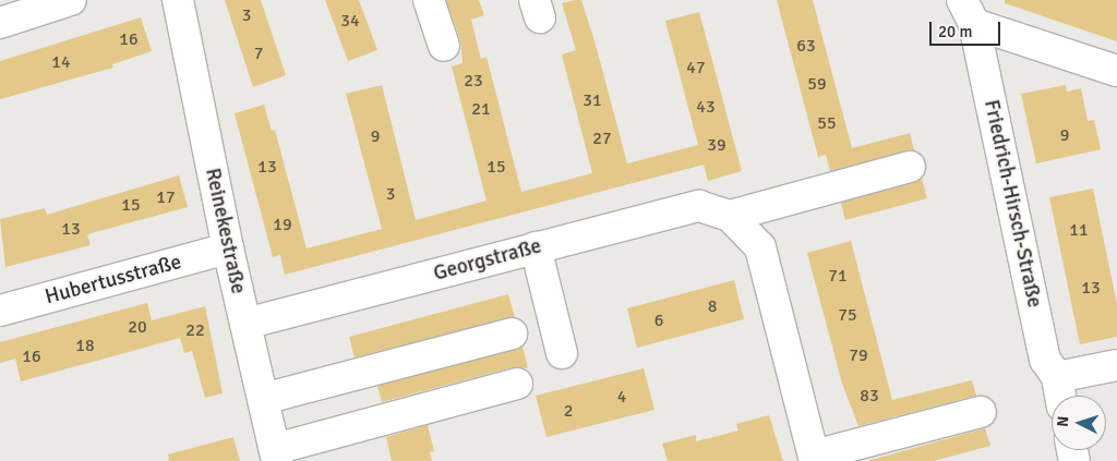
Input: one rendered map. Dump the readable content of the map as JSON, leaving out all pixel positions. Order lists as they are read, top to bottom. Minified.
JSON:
{"streets":{"street":["Friedrich-Hirsch-Straße","Reinekestraße","Georgstraße","Hubertusstraße"]},"crossings":[["Reinekestraße","Georgstraße"],["Reinekestraße","Hubertusstraße"]],"house_numbers":["3","34","16","63","7","14","47","23","59","31","43","21","55","9","9","27","39","13","15","3","17","15","19","13","11","71","13","8","75","6","20","22","18","79","16","83","4","2"],"scale_bar":"20 m","north":"left"}
